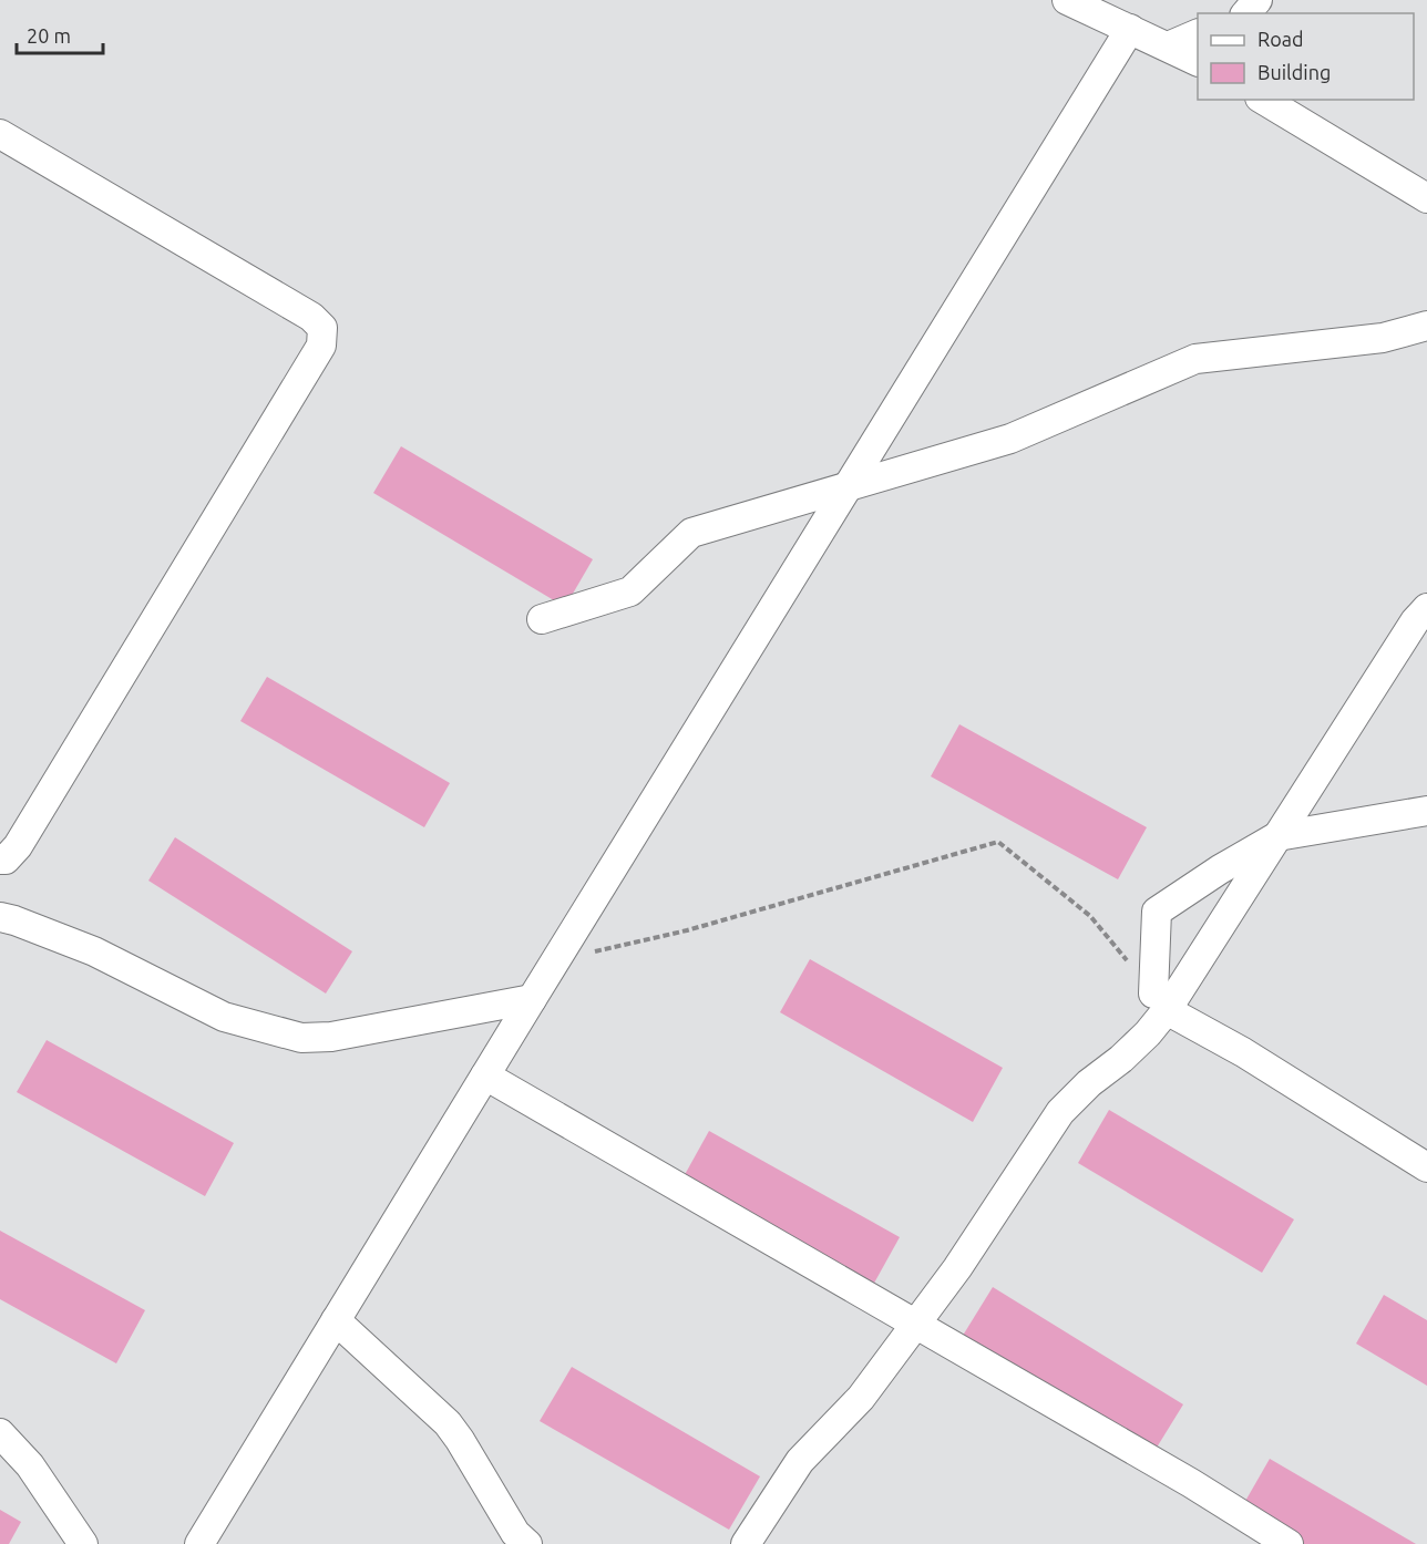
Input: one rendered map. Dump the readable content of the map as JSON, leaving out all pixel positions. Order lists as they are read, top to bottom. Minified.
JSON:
{"legend":["Road","Building"],"scale_bar":"20 m"}
